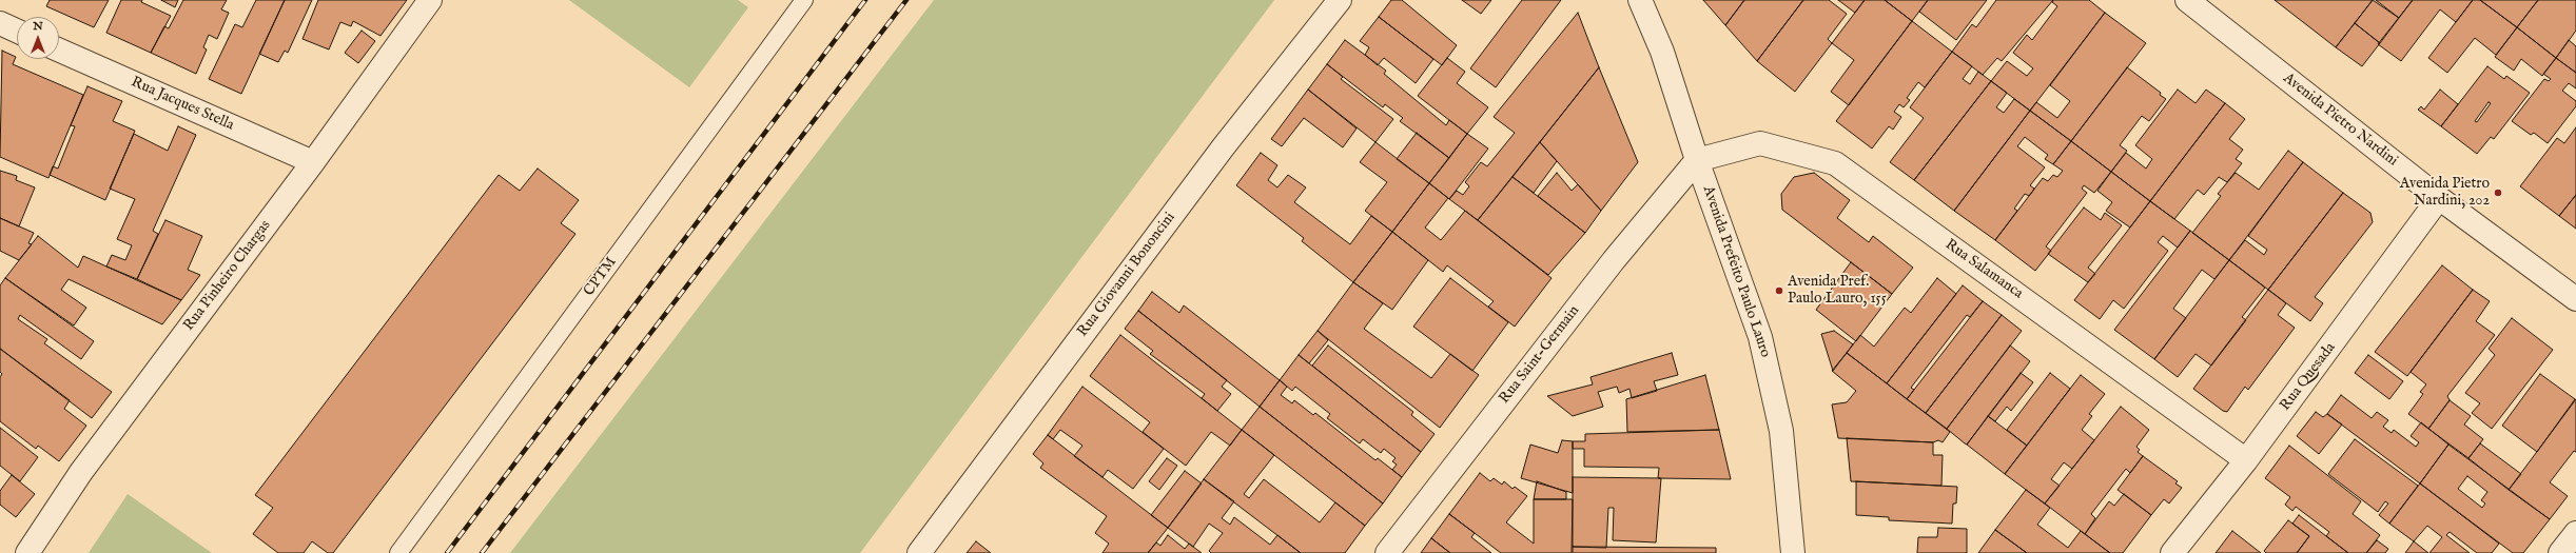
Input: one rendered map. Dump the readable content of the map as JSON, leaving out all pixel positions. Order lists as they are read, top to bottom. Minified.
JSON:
{"streets":{"street":["Rua Jacques Stella","Avenida Pietro Nardini","Rua Salamanca","Avenida Prefeito Paulo Lauro","Rua Giovanni Bononcini","Rua Pinheiro Chargas","Rua Saint-Germain","Rua Quesada"],"lane":["CPTM"]},"crossings":[["Rua Jacques Stella","Rua Pinheiro Chargas"],["Avenida Pietro Nardini","Rua Quesada"],["Rua Salamanca","Avenida Prefeito Paulo Lauro"],["Rua Salamanca","Rua Saint-Germain"],["Rua Salamanca","Rua Quesada"],["Avenida Prefeito Paulo Lauro","Rua Saint-Germain"]],"places":["Avenida Pietro Nardini, 202","Avenida Pref. Paulo Lauro, 155"],"north":"top"}
